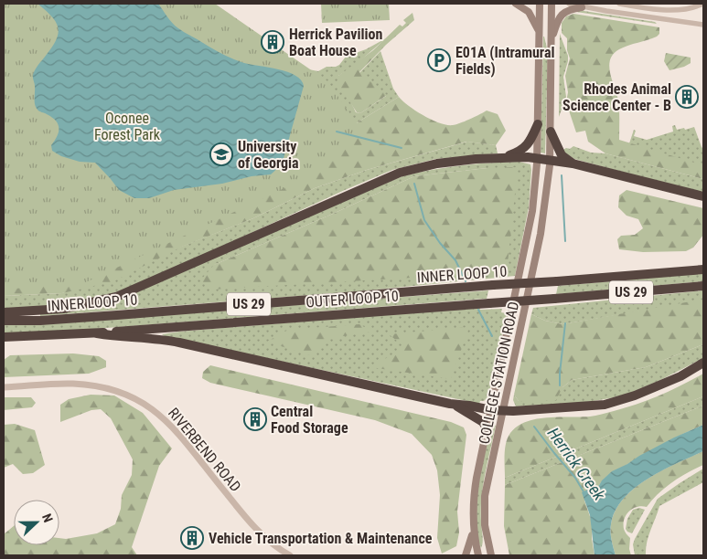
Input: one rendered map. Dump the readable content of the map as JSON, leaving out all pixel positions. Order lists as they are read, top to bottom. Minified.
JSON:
{"streets":{"highway":["INNER LOOP 10","US 29","OUTER LOOP 10"],"main road":["COLLEGE STATION ROAD"],"street":["RIVERBEND ROAD"]},"water":["Herrick Creek"],"parks":["Oconee Forest Park"],"places":{"building":["Herrick Pavilion Boat House","Rhodes Animal Science Center - B","Central Food Storage","Vehicle Transportation & Maintenance"],"parking":["E01A (Intramural Fields)"],"school or university":["University of Georgia"]},"north":"right"}
